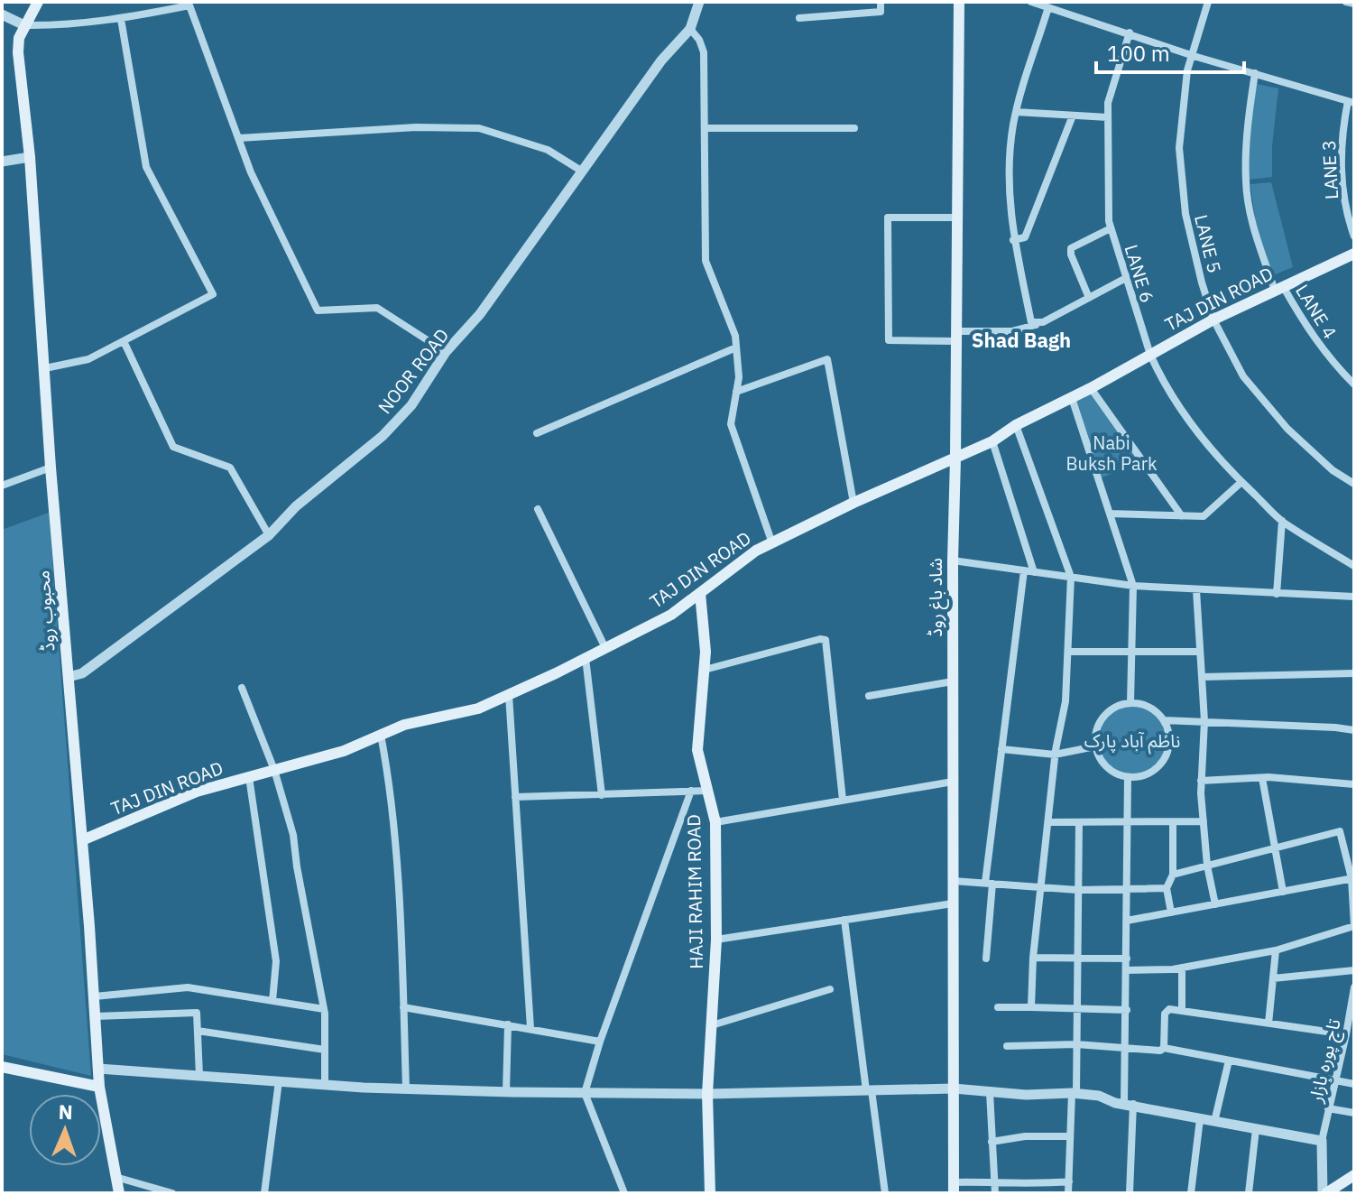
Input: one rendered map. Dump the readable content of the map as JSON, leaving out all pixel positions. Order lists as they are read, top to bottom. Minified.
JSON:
{"streets":{"main road":["TAJ DIN ROAD","شاد باغ روڈ","محبوب روڈ","HAJI RAHIM ROAD"],"street":["LANE 3","LANE 5","LANE 6","LANE 4","NOOR ROAD","تاج پورہ بازار"]},"crossings":[["LANE 5","TAJ DIN ROAD"],["LANE 6","TAJ DIN ROAD"],["TAJ DIN ROAD","LANE 4"],["TAJ DIN ROAD","شاد باغ روڈ"],["TAJ DIN ROAD","محبوب روڈ"],["TAJ DIN ROAD","HAJI RAHIM ROAD"],["NOOR ROAD","محبوب روڈ"]],"districts":["Shad Bagh"],"parks":["Nabi Buksh Park","ناظم آباد پارک"],"scale_bar":"100 m","north":"top"}
